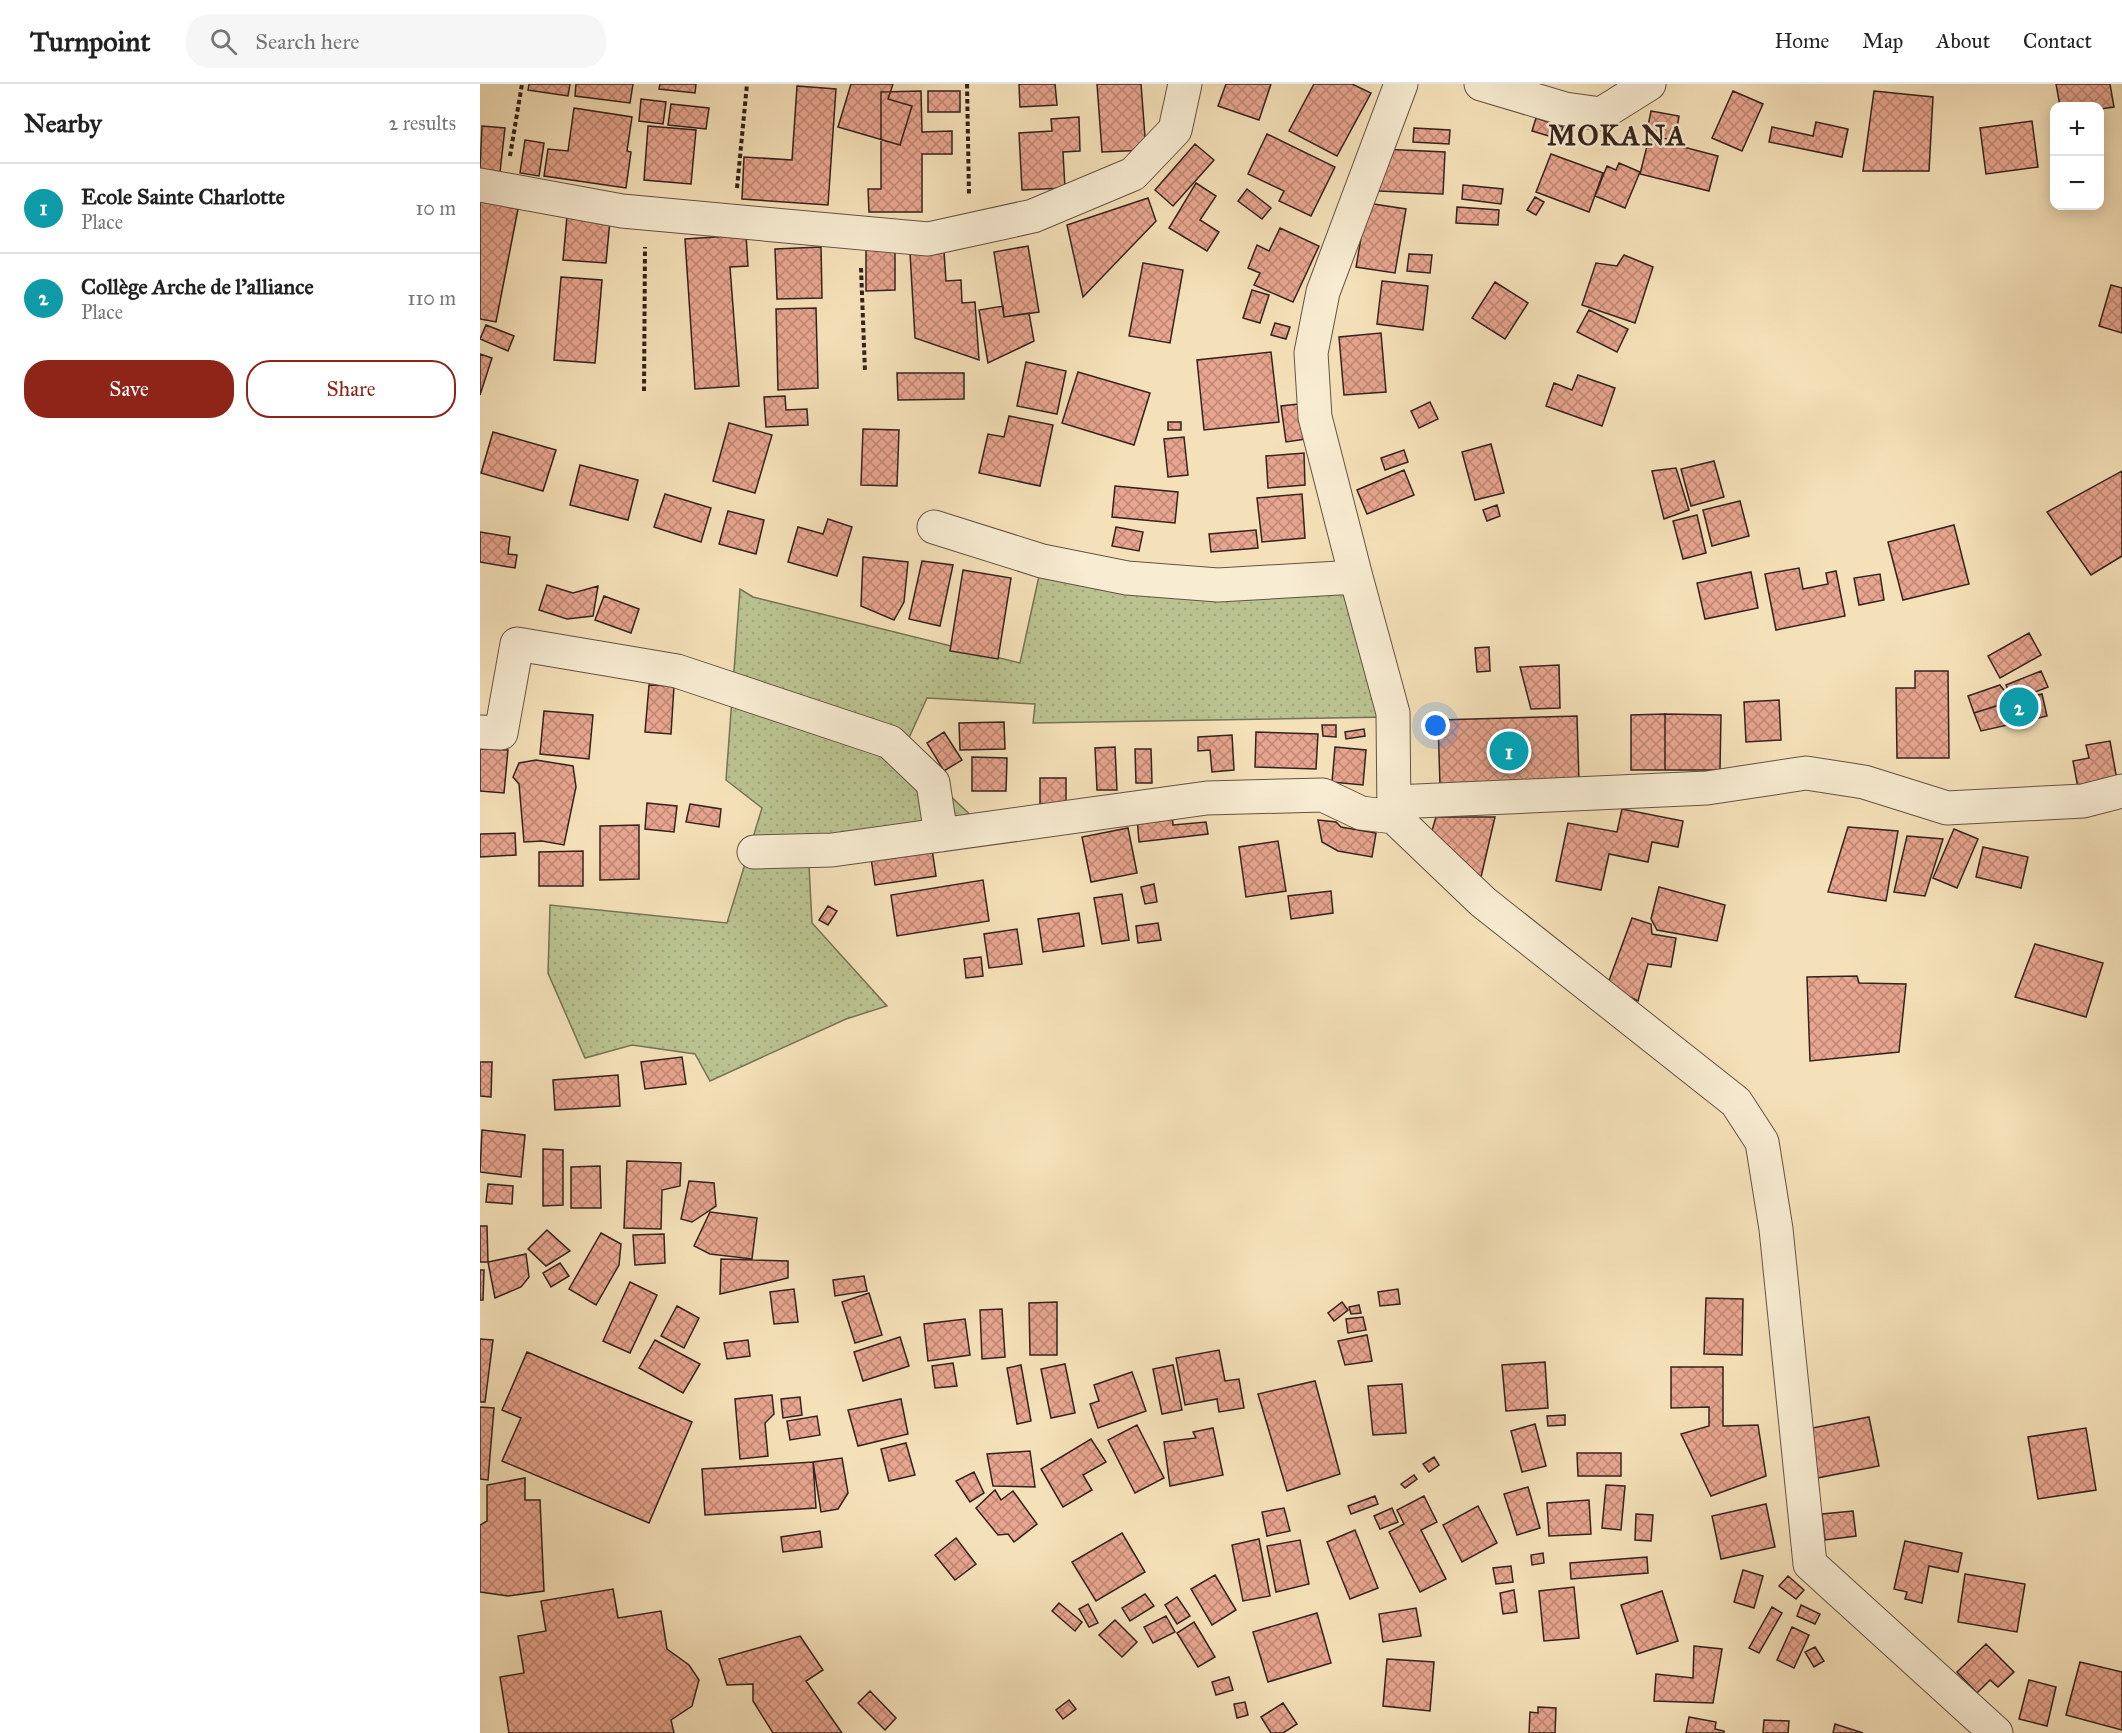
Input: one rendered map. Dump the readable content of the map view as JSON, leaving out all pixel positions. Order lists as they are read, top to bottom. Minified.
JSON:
{"districts":["MOKANA"],"page":{"header":"Turnpoint","search":"Search here","nav":["Home","Map","About","Contact"],"heading":["Nearby","2 results"],"map_buttons":["+","−"],"list":[{"mark":"1","name":"Ecole Sainte Charlotte","note":"Place","value":"10 m"},{"mark":"2","name":"Collège Arche de l'alliance","note":"Place","value":"110 m"}],"buttons":["Save","Share"],"pins":["2","1"]}}
